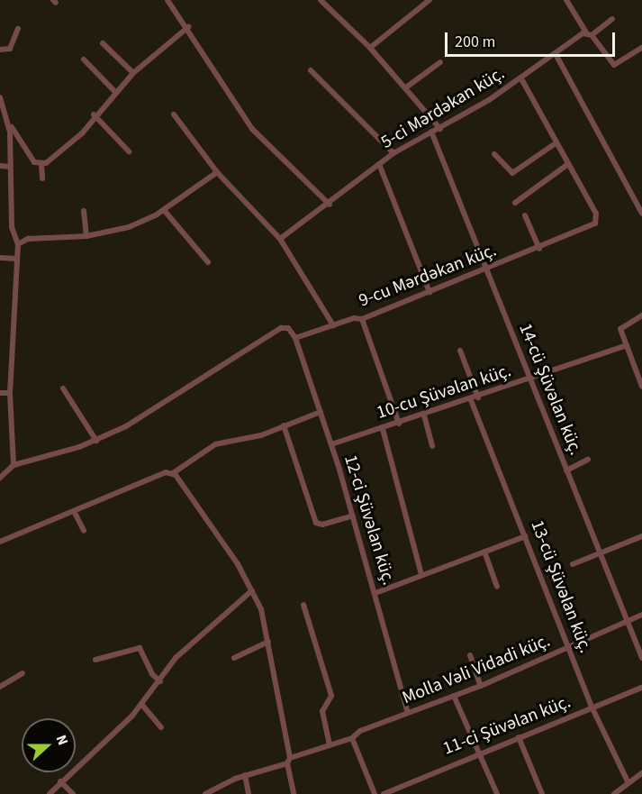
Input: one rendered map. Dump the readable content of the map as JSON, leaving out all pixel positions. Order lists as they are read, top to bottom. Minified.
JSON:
{"streets":{"street":["5-ci Mərdəkan küç.","9-cu Mərdəkan küç.","14-cü Şüvəlan küç.","10-cu Şüvəlan küç.","12-ci Şüvəlan küç.","13-cü Şüvəlan küç.","Molla Vəli Vidadi küç.","11-ci Şüvəlan küç."]},"crossings":[["5-ci Mərdəkan küç.","9-cu Mərdəkan küç."],["5-ci Mərdəkan küç.","14-cü Şüvəlan küç."],["9-cu Mərdəkan küç.","14-cü Şüvəlan küç."],["9-cu Mərdəkan küç.","12-ci Şüvəlan küç."],["14-cü Şüvəlan küç.","10-cu Şüvəlan küç."],["14-cü Şüvəlan küç.","Molla Vəli Vidadi küç."],["10-cu Şüvəlan küç.","12-ci Şüvəlan küç."],["10-cu Şüvəlan küç.","13-cü Şüvəlan küç."],["12-ci Şüvəlan küç.","Molla Vəli Vidadi küç."],["13-cü Şüvəlan küç.","Molla Vəli Vidadi küç."],["13-cü Şüvəlan küç.","11-ci Şüvəlan küç."]],"scale_bar":"200 m","north":"right"}
